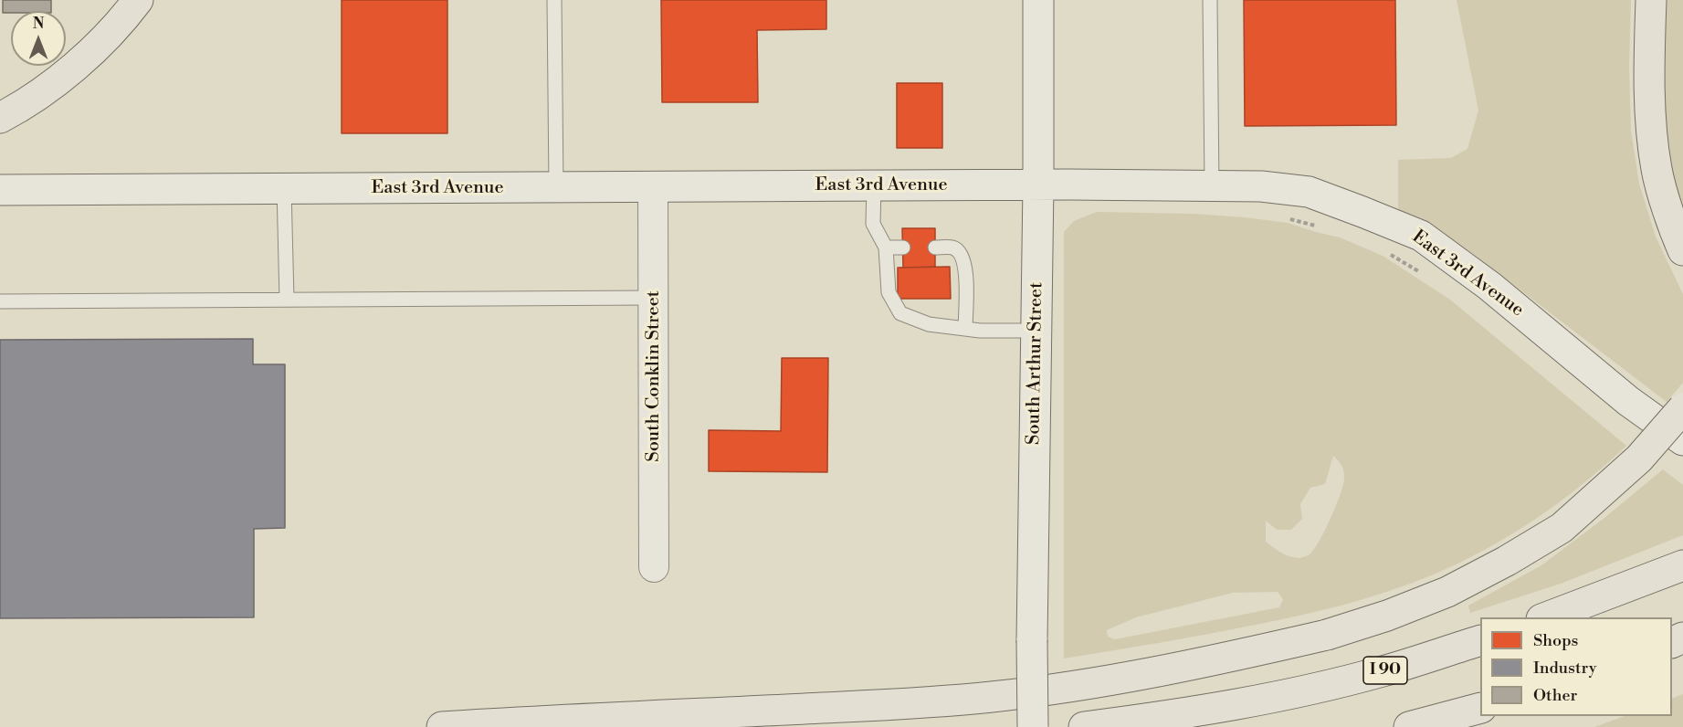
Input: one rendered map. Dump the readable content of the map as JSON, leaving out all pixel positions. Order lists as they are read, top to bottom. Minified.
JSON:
{"streets":{"main road":["East 3rd Avenue","South Arthur Street","I 90"],"street":["South Conklin Street"]},"crossings":[["East 3rd Avenue","South Arthur Street"],["East 3rd Avenue","South Conklin Street"]],"legend":["Shops","Industry","Other"],"north":"top"}
